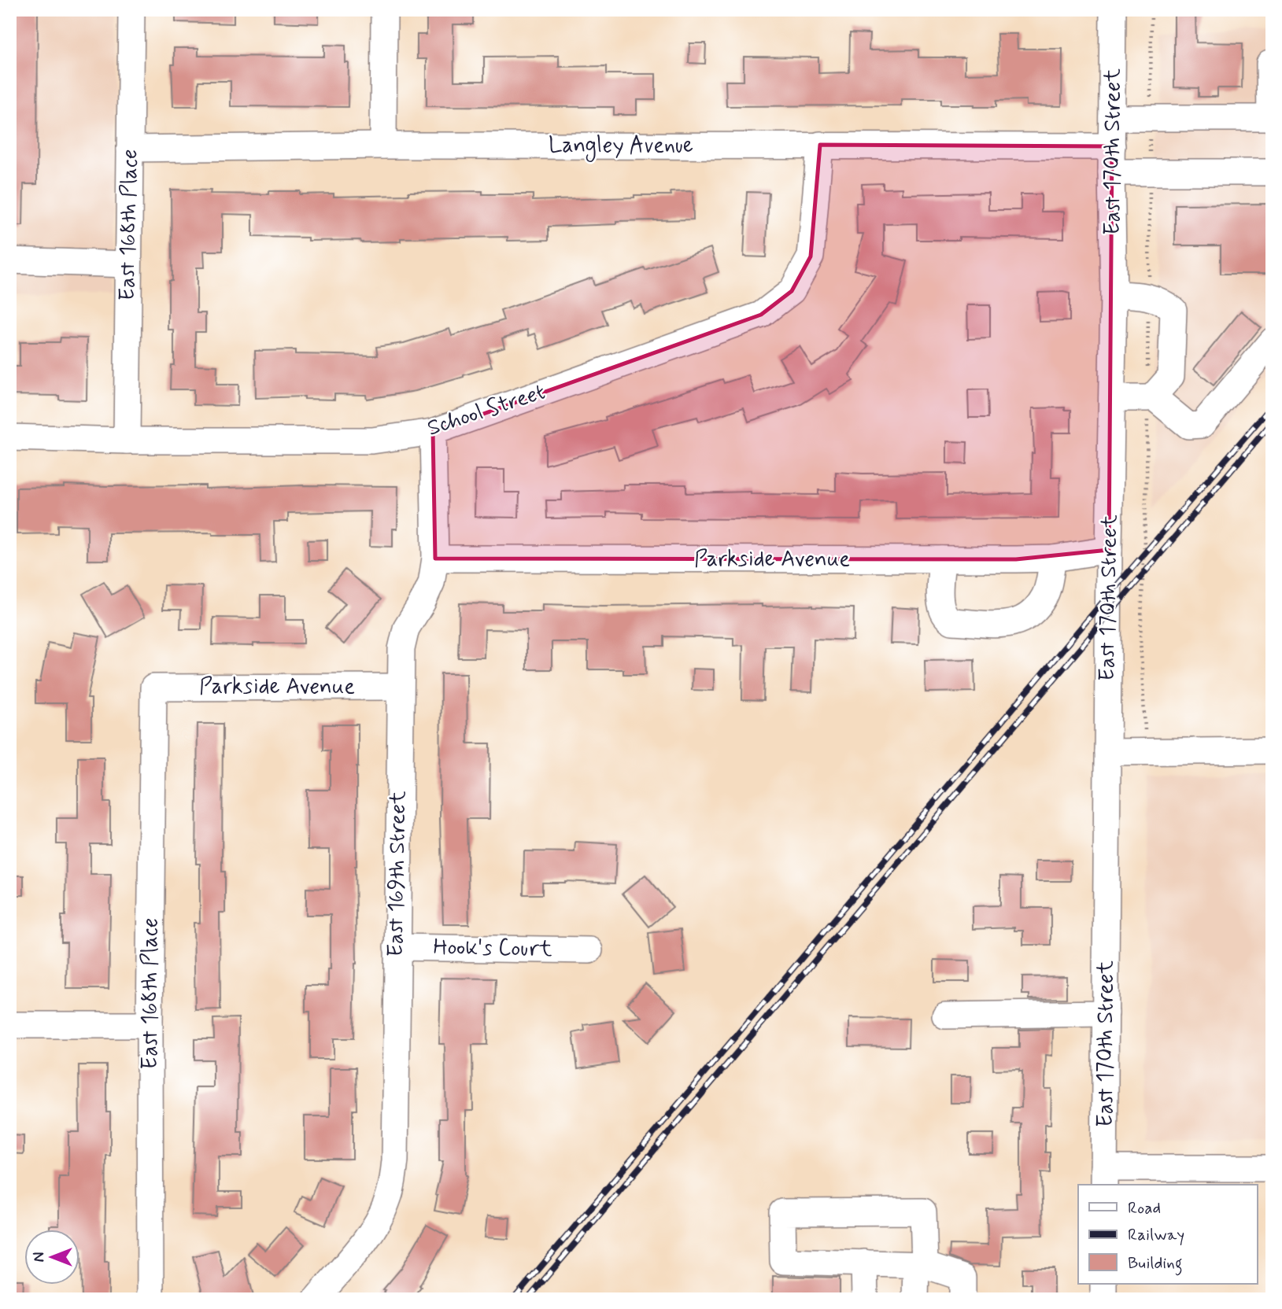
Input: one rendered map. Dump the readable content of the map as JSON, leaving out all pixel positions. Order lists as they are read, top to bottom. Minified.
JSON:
{"streets":{"street":["Langley Avenue","East 170th Street","East 168th Place","School Street","Parkside Avenue","East 169th Street","Hook's Court"]},"crossings":[["Langley Avenue","East 170th Street"],["Langley Avenue","East 168th Place"],["Langley Avenue","School Street"],["East 170th Street","Parkside Avenue"],["East 168th Place","School Street"],["East 168th Place","Parkside Avenue"],["School Street","East 169th Street"],["Parkside Avenue","East 169th Street"],["East 169th Street","Hook's Court"]],"legend":["Road","Railway","Building"],"north":"left"}
